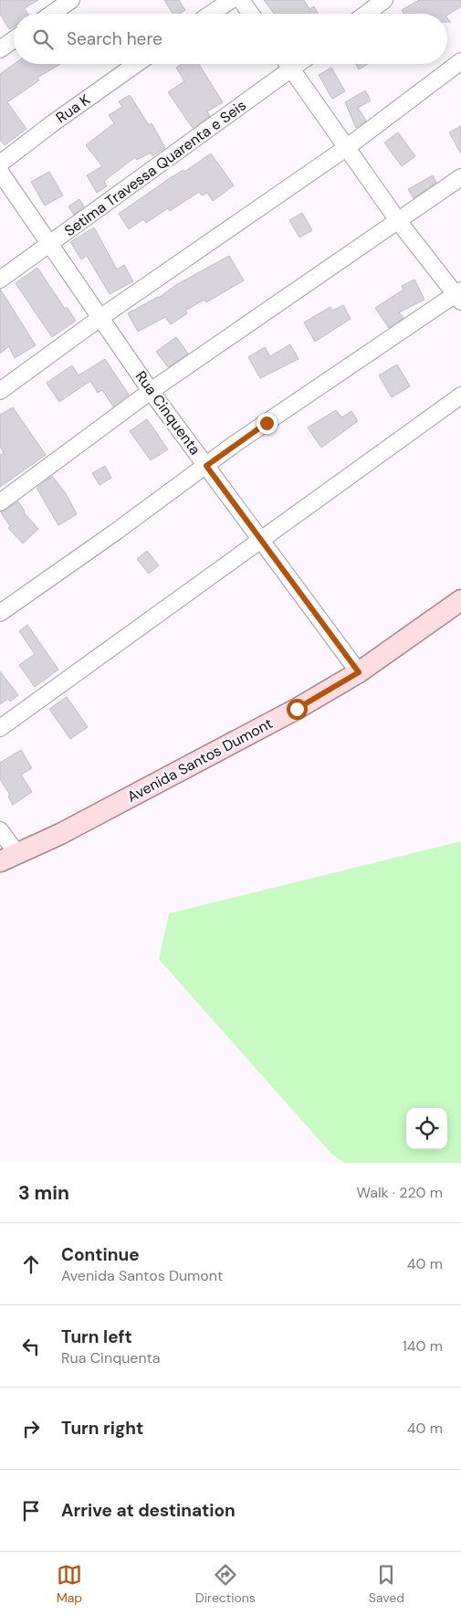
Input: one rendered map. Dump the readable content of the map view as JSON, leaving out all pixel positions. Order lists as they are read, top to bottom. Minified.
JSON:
{"streets":{"main road":["Avenida Santos Dumont"],"street":["Rua K","Setima Travessa Quarenta e Seis","Rua Cinquenta"]},"crossings":[["Setima Travessa Quarenta e Seis","Rua Cinquenta"],["Rua Cinquenta","Avenida Santos Dumont"]],"page":{"search":"Search here","heading":["3 min","Walk · 220 m"],"list":[["Continue","Avenida Santos Dumont","40 m"],["Turn left","Rua Cinquenta","140 m"],["Turn right","40 m"],"Arrive at destination"],"nav":["Map","Directions","Saved"]}}
